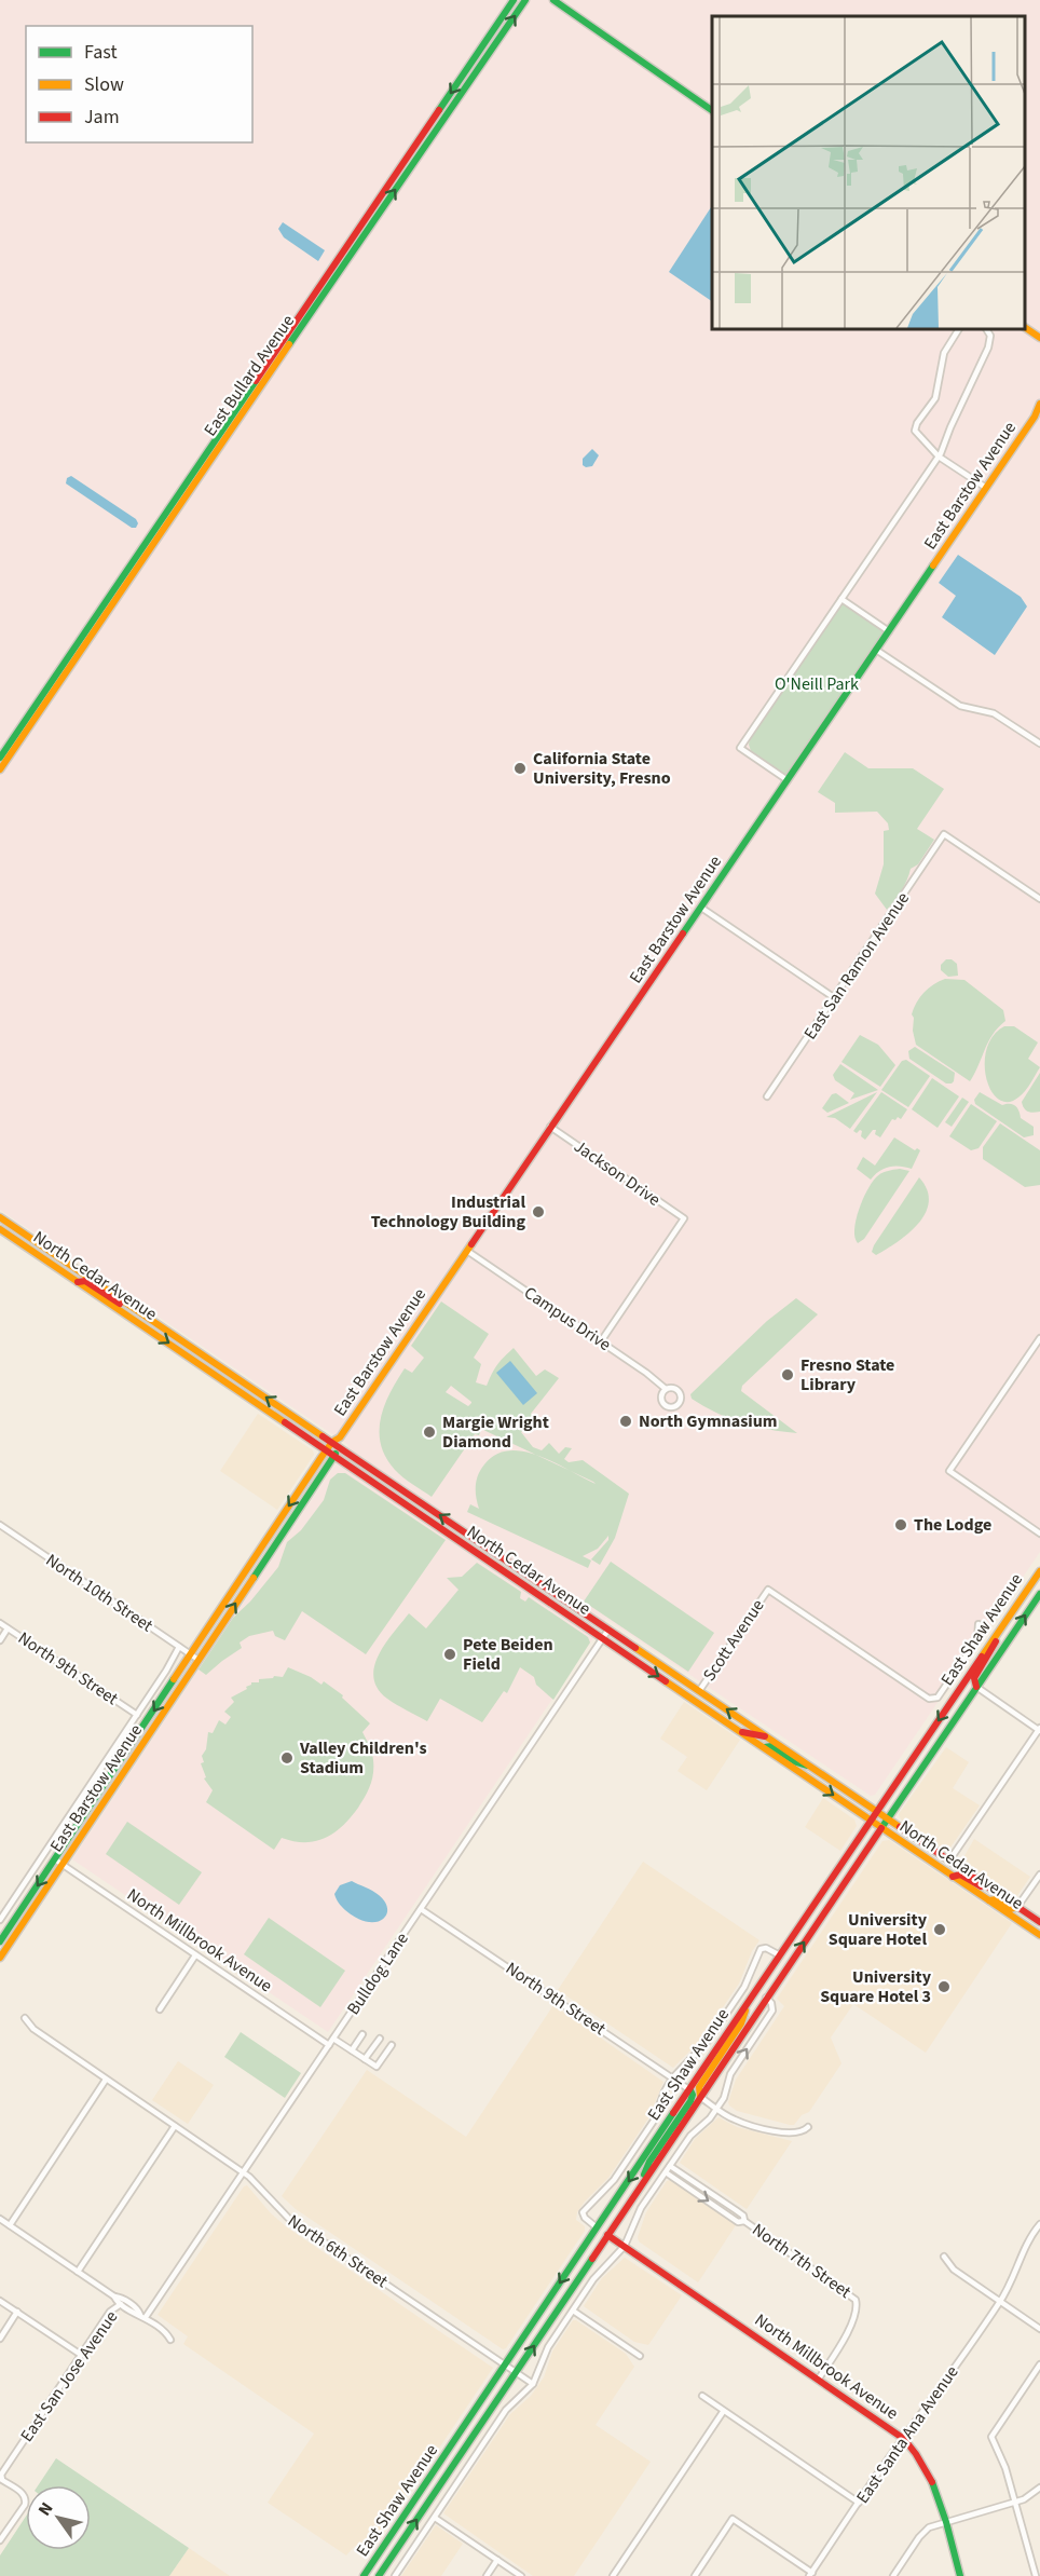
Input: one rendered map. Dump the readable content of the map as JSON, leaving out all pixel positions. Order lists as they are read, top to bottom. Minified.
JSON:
{"streets":{"main road":["East Bullard Avenue","East Barstow Avenue","North Cedar Avenue","East Shaw Avenue","North Millbrook Avenue"],"street":["East San Ramon Avenue","Jackson Drive","Campus Drive","North 10th Street","Scott Avenue","North 9th Street","Bulldog Lane","North 6th Street","North 7th Street","East San Jose Avenue","East Santa Ana Avenue"]},"crossings":[["East Barstow Avenue","Jackson Drive"],["East Barstow Avenue","North Cedar Avenue"],["East Barstow Avenue","Campus Drive"],["East Barstow Avenue","North 10th Street"],["East Barstow Avenue","North Millbrook Avenue"],["Jackson Drive","Campus Drive"],["North Cedar Avenue","East Shaw Avenue"],["North Cedar Avenue","Scott Avenue"],["North Cedar Avenue","Bulldog Lane"],["East Shaw Avenue","North 9th Street"],["East Shaw Avenue","North Millbrook Avenue"],["East Shaw Avenue","North 6th Street"],["North 9th Street","Bulldog Lane"],["North Millbrook Avenue","Bulldog Lane"],["North Millbrook Avenue","North 7th Street"],["North Millbrook Avenue","East Santa Ana Avenue"],["Bulldog Lane","North 6th Street"]],"parks":["O'Neill Park"],"places":["California State University, Fresno","Industrial Technology Building","Fresno State Library","North Gymnasium","Margie Wright Diamond","The Lodge","Pete Beiden Field","Valley Children's Stadium","University Square Hotel","University Square Hotel 3"],"legend":["Fast","Slow","Jam"],"north":"top left"}
